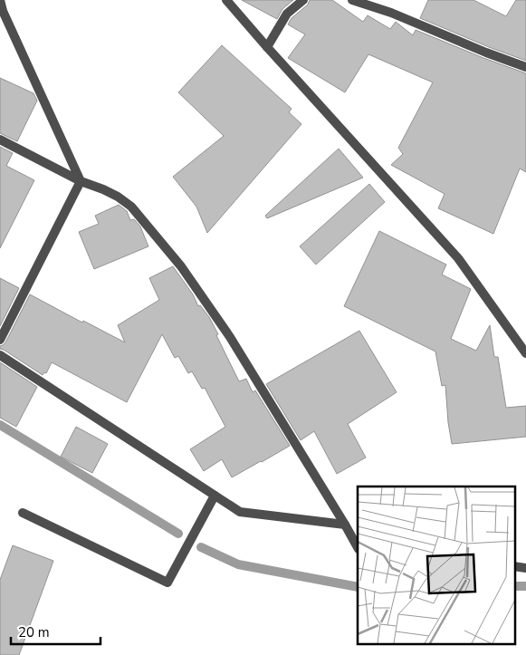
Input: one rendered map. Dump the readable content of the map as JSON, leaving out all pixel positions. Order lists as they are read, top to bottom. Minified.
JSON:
{"scale_bar":"20 m"}
